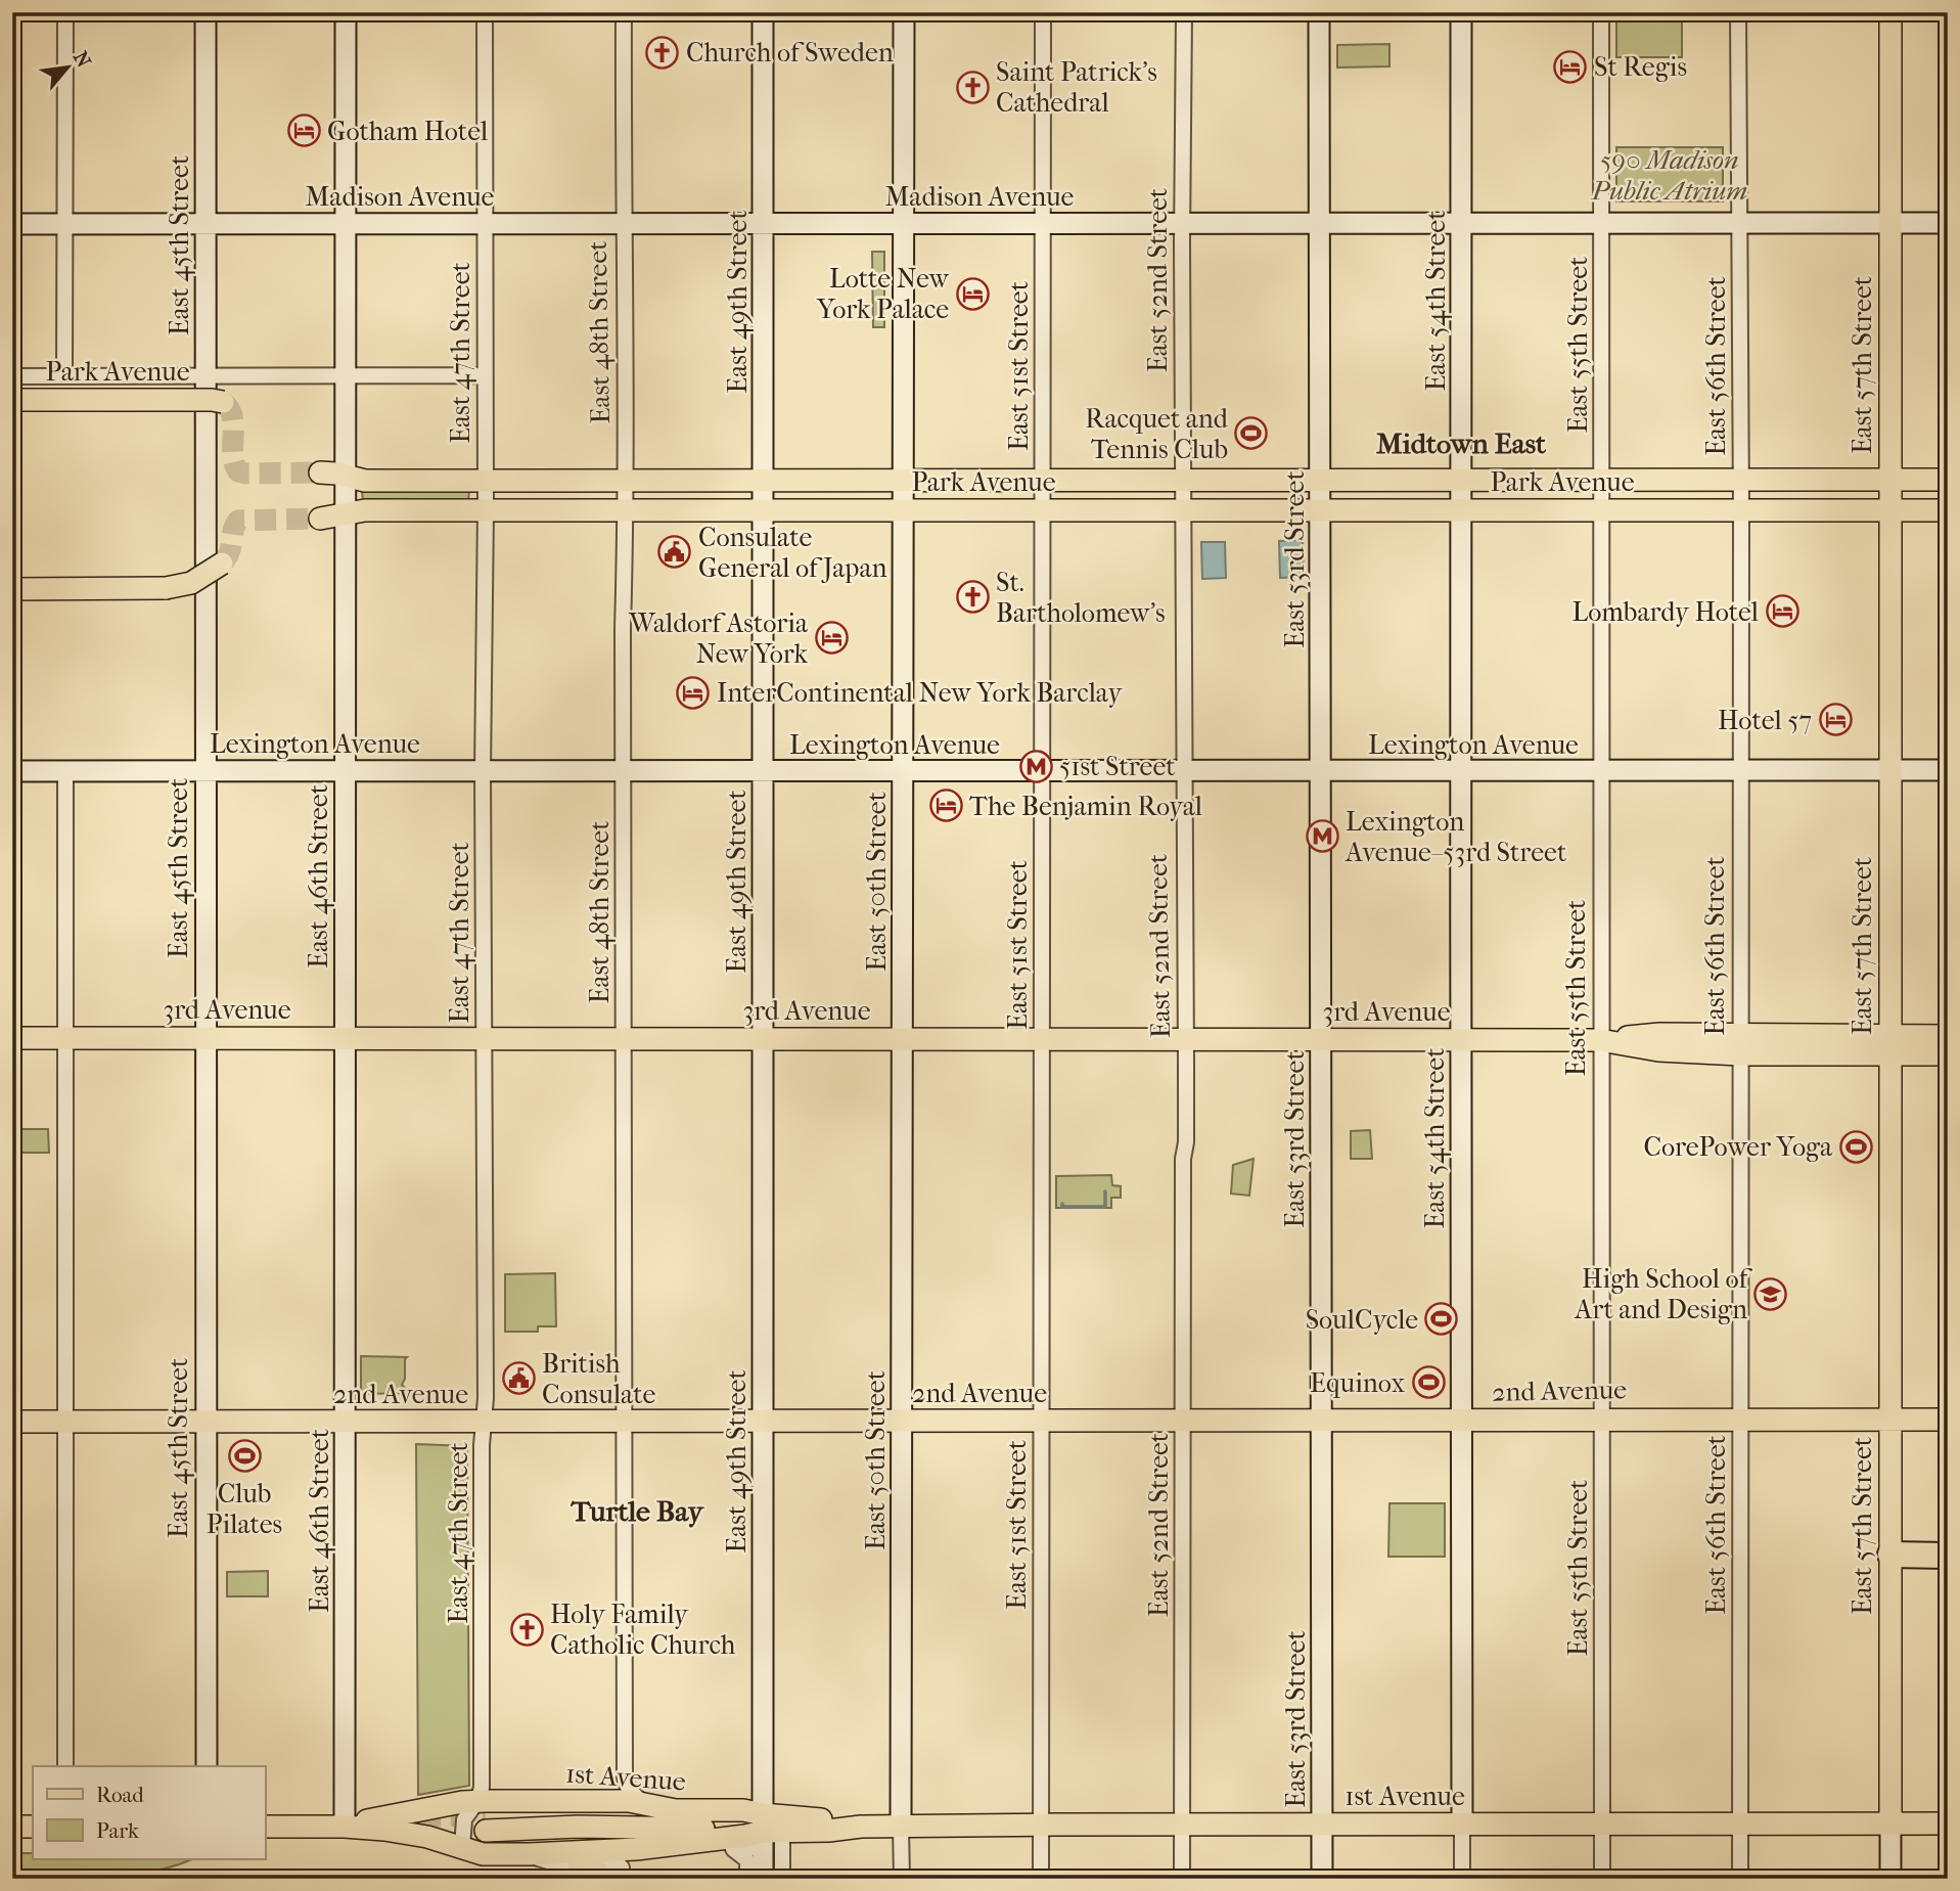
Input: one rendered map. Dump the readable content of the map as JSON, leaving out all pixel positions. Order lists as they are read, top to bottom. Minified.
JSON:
{"streets":{"main road":["Madison Avenue","East 45th Street","East 54th Street","East 49th Street","East 57th Street","Park Avenue","East 53rd Street","Lexington Avenue","East 46th Street","East 50th Street","3rd Avenue","2nd Avenue","1st Avenue"],"street":["East 52nd Street","East 48th Street","East 55th Street","East 47th Street","East 51st Street","East 56th Street"]},"crossings":[["Madison Avenue","East 45th Street"],["Madison Avenue","East 52nd Street"],["Madison Avenue","East 54th Street"],["Madison Avenue","East 49th Street"],["Madison Avenue","East 48th Street"],["Madison Avenue","East 55th Street"],["Madison Avenue","East 47th Street"],["Madison Avenue","East 57th Street"],["Madison Avenue","East 51st Street"],["Madison Avenue","East 56th Street"],["Madison Avenue","East 53rd Street"],["Madison Avenue","East 46th Street"],["Madison Avenue","East 50th Street"],["East 45th Street","Lexington Avenue"],["East 45th Street","3rd Avenue"],["East 45th Street","2nd Avenue"],["East 52nd Street","Park Avenue"],["East 52nd Street","Lexington Avenue"],["East 52nd Street","3rd Avenue"],["East 52nd Street","2nd Avenue"],["East 52nd Street","1st Avenue"],["East 54th Street","Park Avenue"],["East 54th Street","Lexington Avenue"],["East 54th Street","3rd Avenue"],["East 54th Street","2nd Avenue"],["East 54th Street","1st Avenue"],["East 49th Street","Park Avenue"],["East 49th Street","Lexington Avenue"],["East 49th Street","3rd Avenue"],["East 49th Street","2nd Avenue"],["East 49th Street","1st Avenue"],["East 48th Street","Park Avenue"],["East 48th Street","Lexington Avenue"],["East 48th Street","3rd Avenue"],["East 48th Street","2nd Avenue"],["East 48th Street","1st Avenue"],["East 55th Street","Park Avenue"],["East 55th Street","Lexington Avenue"],["East 55th Street","3rd Avenue"],["East 55th Street","2nd Avenue"],["East 55th Street","1st Avenue"],["East 47th Street","Park Avenue"],["East 47th Street","Lexington Avenue"],["East 47th Street","3rd Avenue"],["East 47th Street","2nd Avenue"],["East 47th Street","1st Avenue"],["East 57th Street","Park Avenue"],["East 57th Street","Lexington Avenue"],["East 57th Street","3rd Avenue"],["East 57th Street","2nd Avenue"],["East 57th Street","1st Avenue"],["East 51st Street","Park Avenue"],["East 51st Street","Lexington Avenue"],["East 51st Street","3rd Avenue"],["East 51st Street","2nd Avenue"],["East 51st Street","1st Avenue"],["East 56th Street","Park Avenue"],["East 56th Street","Lexington Avenue"],["East 56th Street","3rd Avenue"],["East 56th Street","2nd Avenue"],["East 56th Street","1st Avenue"],["Park Avenue","East 53rd Street"],["Park Avenue","East 46th Street"],["Park Avenue","East 50th Street"],["East 53rd Street","Lexington Avenue"],["East 53rd Street","3rd Avenue"],["East 53rd Street","2nd Avenue"],["East 53rd Street","1st Avenue"],["Lexington Avenue","East 46th Street"],["Lexington Avenue","East 50th Street"],["East 46th Street","3rd Avenue"],["East 46th Street","2nd Avenue"],["East 46th Street","1st Avenue"],["East 50th Street","3rd Avenue"],["East 50th Street","2nd Avenue"],["East 50th Street","1st Avenue"]],"districts":["Midtown East","Turtle Bay"],"parks":["590 Madison Public Atrium"],"places":{"church":["Church of Sweden","Saint Patrick’s Cathedral","St. Bartholomew's","Holy Family Catholic Church"],"hotel":["St Regis","Gotham Hotel","Lotte New York Palace","Lombardy Hotel","Waldorf Astoria New York","InterContinental New York Barclay","Hotel 57","The Benjamin Royal"],"sports":["Racquet and Tennis Club","CorePower Yoga","SoulCycle","Equinox","Club Pilates"],"public building":["Consulate General of Japan","British Consulate"],"metro station":["51st Street","Lexington Avenue–53rd Street"],"school or university":["High School of Art and Design"]},"legend":["Road","Park"],"north":"top right"}
